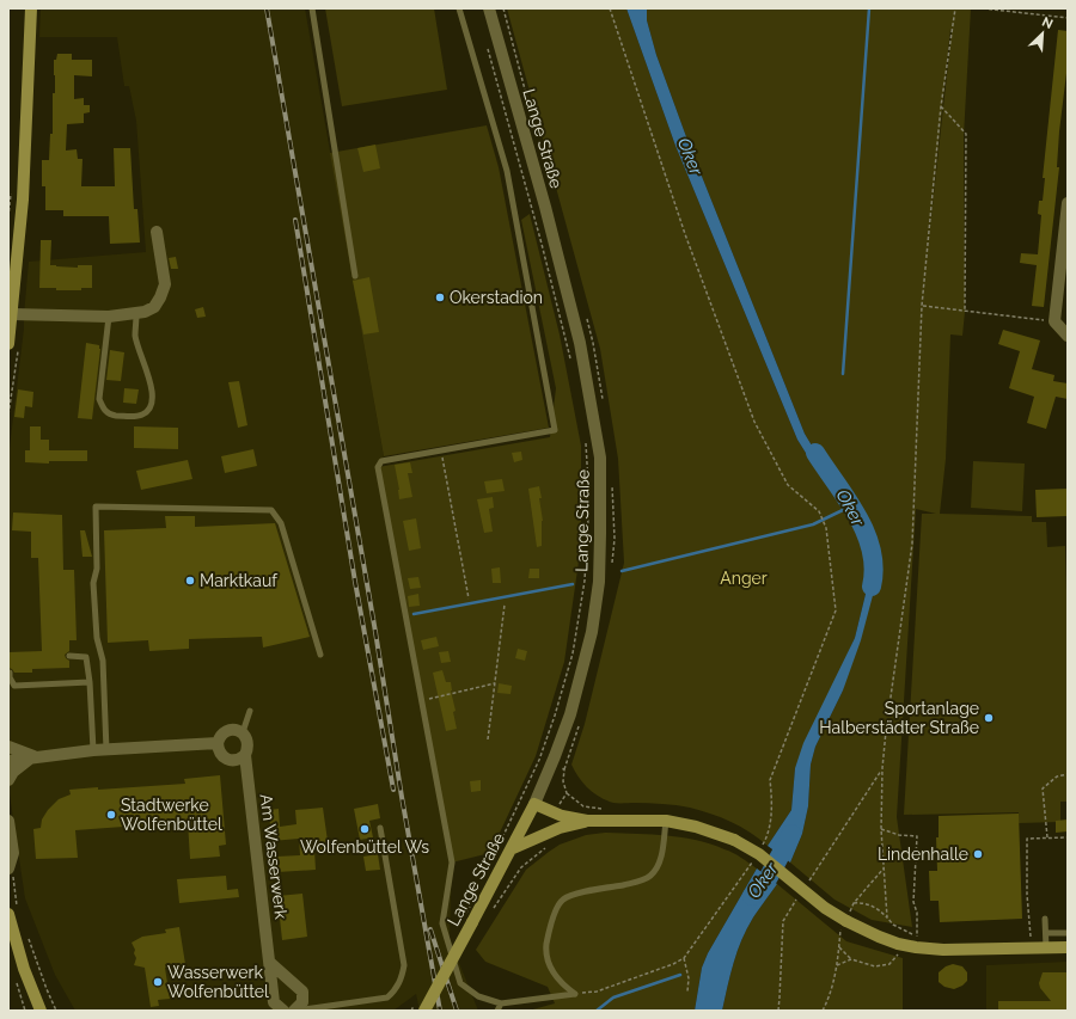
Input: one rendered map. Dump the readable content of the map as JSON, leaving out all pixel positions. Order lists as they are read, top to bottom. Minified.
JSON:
{"streets":{"main road":["Lange Straße"],"street":["Am Wasserwerk"]},"water":["Oker"],"parks":["Anger"],"places":["Okerstadion","Marktkauf","Sportanlage Halberstädter Straße","Stadtwerke Wolfenbüttel","Wolfenbüttel Ws","Lindenhalle","Wasserwerk Wolfenbüttel"],"north":"top right"}
